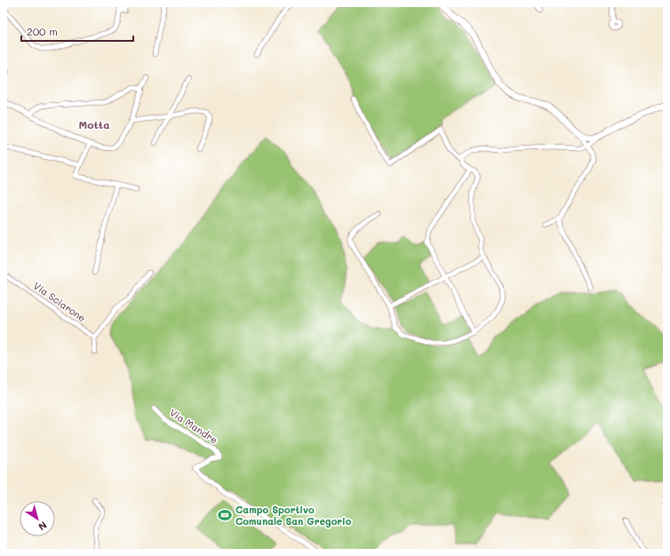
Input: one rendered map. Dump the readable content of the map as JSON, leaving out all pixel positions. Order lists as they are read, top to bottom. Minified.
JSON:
{"streets":{"street":["Via Sciarone","Via Mandre"]},"districts":["Motta"],"places":{"sports":["Campo Sportivo Comunale San Gregorio"]},"scale_bar":"200 m","north":"bottom right"}
